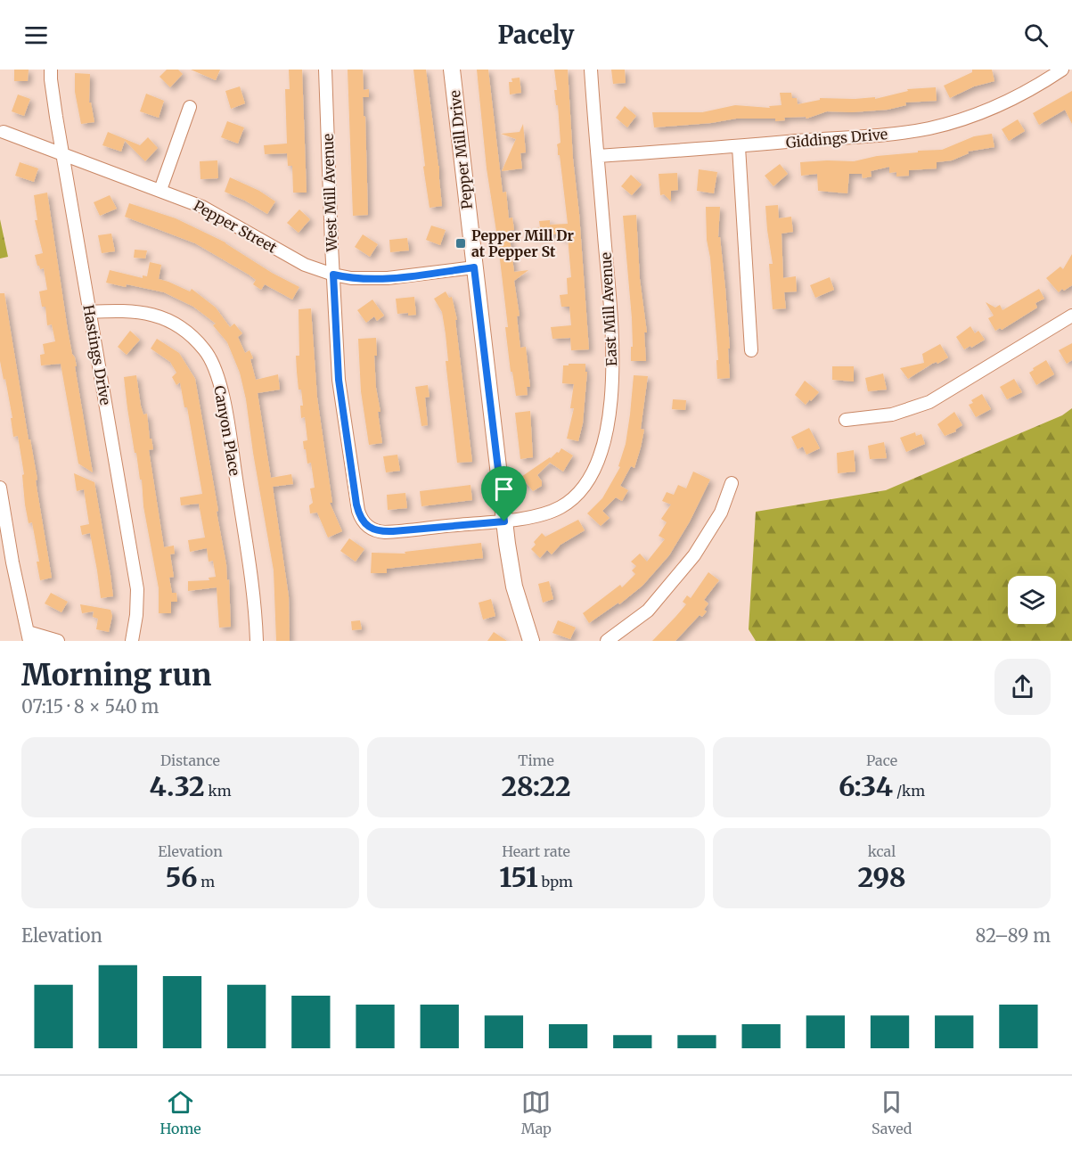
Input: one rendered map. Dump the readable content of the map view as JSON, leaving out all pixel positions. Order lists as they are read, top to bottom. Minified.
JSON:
{"streets":{"street":["Giddings Drive","Pepper Mill Drive","West Mill Avenue","Pepper Street","East Mill Avenue","Hastings Drive","Canyon Place"]},"crossings":[["Giddings Drive","East Mill Avenue"],["Pepper Mill Drive","West Mill Avenue"],["Pepper Mill Drive","Pepper Street"],["Pepper Mill Drive","East Mill Avenue"],["West Mill Avenue","Pepper Street"],["West Mill Avenue","East Mill Avenue"],["Pepper Street","Hastings Drive"],["Hastings Drive","Canyon Place"]],"places":{"transit":["Pepper Mill Dr at Pepper St"]},"page":{"header":"Pacely","heading":["Morning run","07:15 · 8 × 540 m"],"stats":[["Distance","4.32 km"],["Time","28:22"],["Pace","6:34 /km"],["Elevation","56 m"],["Heart rate","151 bpm"],["kcal","298"]],"chart":["Elevation","82–89 m"],"tabs":["Home","Map","Saved"]}}
